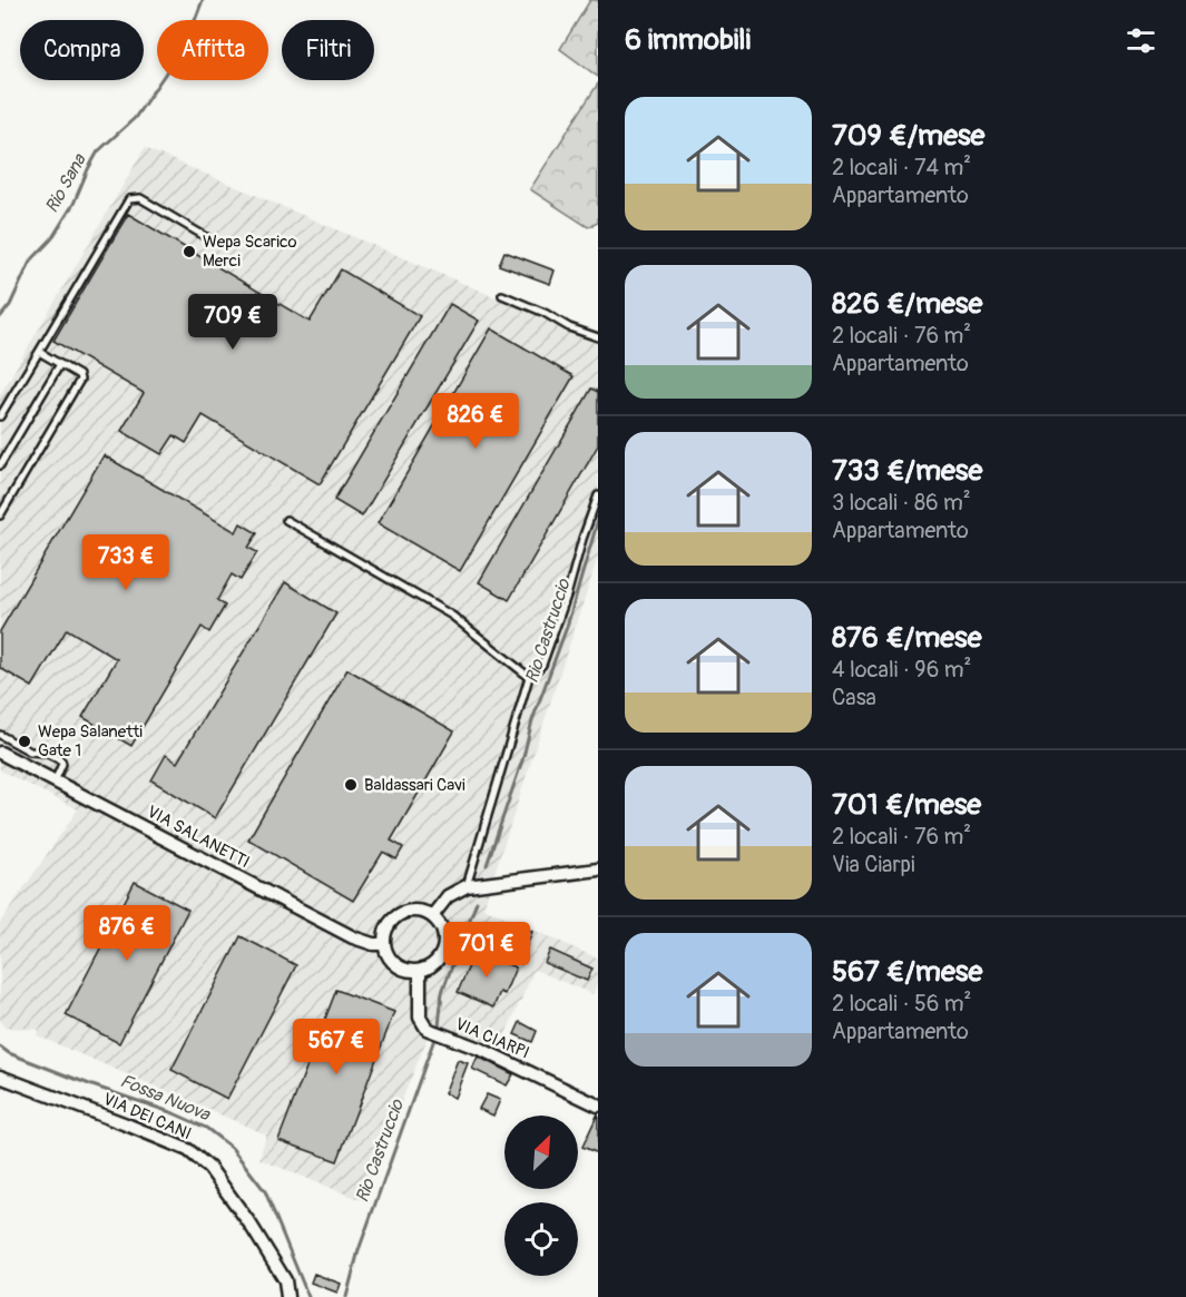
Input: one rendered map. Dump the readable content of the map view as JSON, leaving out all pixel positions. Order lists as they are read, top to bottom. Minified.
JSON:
{"streets":{"street":["VIA SALANETTI","VIA CIARPI","VIA DEI CANI"]},"crossings":[["VIA SALANETTI","VIA CIARPI"]],"water":["Rio Sana","Rio Castruccio","Fossa Nuova"],"places":["Wepa Scarico Merci","Wepa Salanetti Gate 1","Baldassari Cavi"],"north":"top right","page":{"heading":"6 immobili","chip":["Compra","Affitta","Filtri"],"list":[{"name":"709 €/mese","note":"2 locali · 74 m² · Appartamento"},{"name":"826 €/mese","note":"2 locali · 76 m² · Appartamento"},{"name":"733 €/mese","note":"3 locali · 86 m² · Appartamento"},{"name":"876 €/mese","note":"4 locali · 96 m² · Casa"},{"name":"701 €/mese","note":"2 locali · 76 m² · Via Ciarpi"},{"name":"567 €/mese","note":"2 locali · 56 m² · Appartamento"}],"price":["709 €","826 €","733 €","876 €","701 €","567 €"]}}
